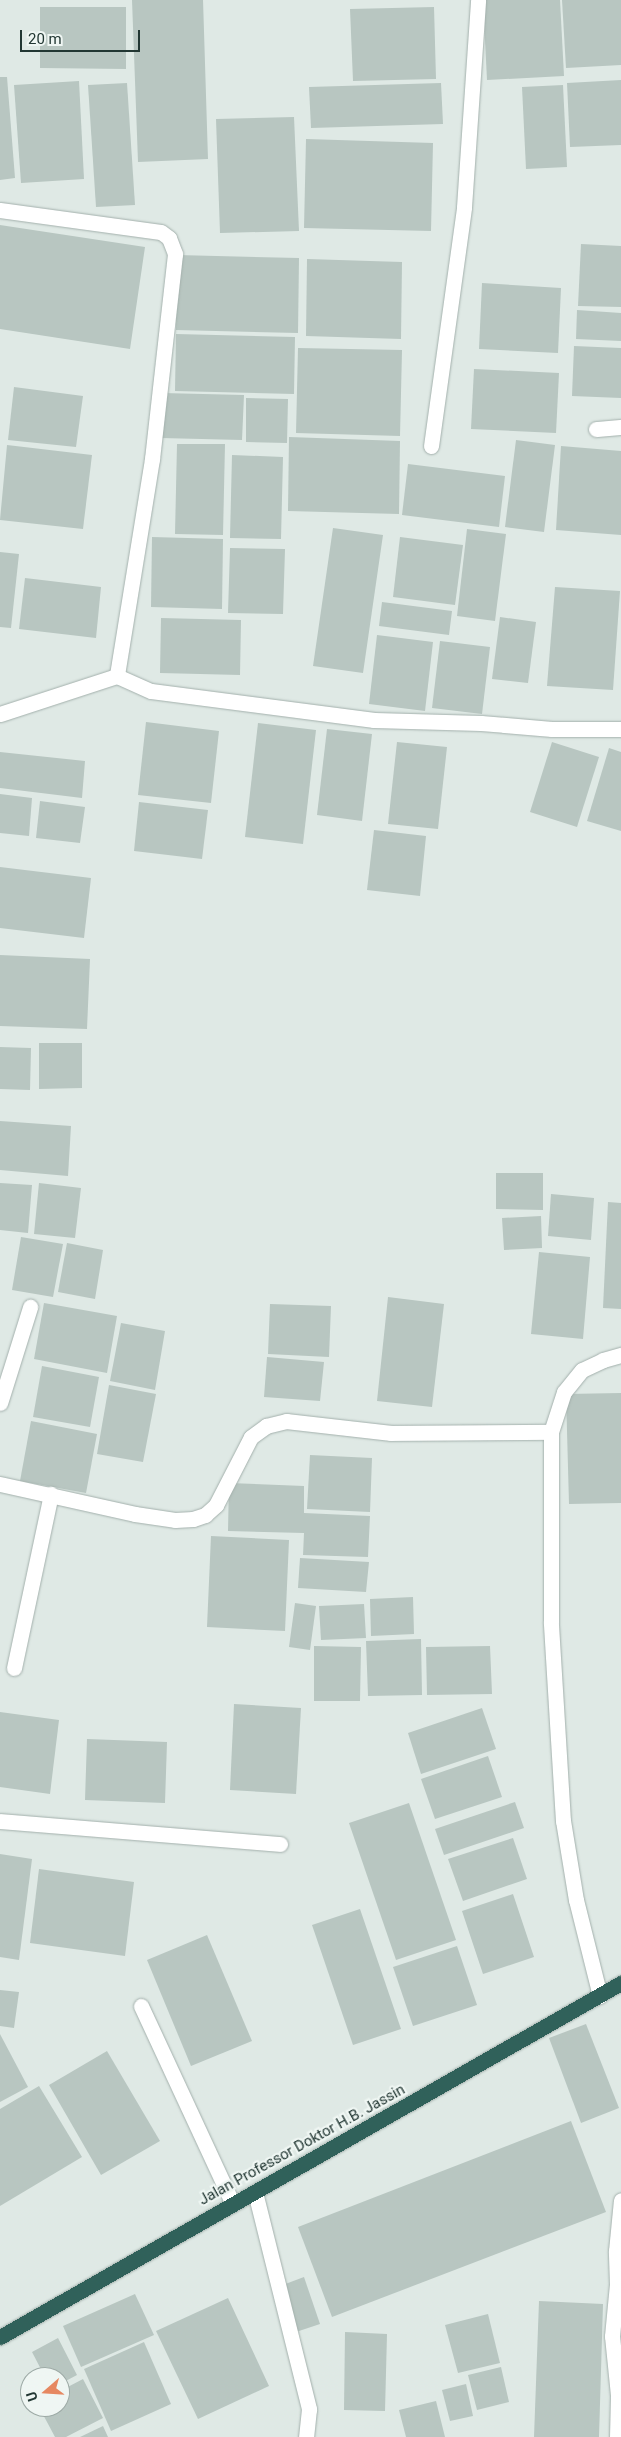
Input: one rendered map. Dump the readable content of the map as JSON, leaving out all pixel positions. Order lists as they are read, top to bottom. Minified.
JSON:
{"streets":{"highway":["Jalan Professor Doktor H.B. Jassin"]},"scale_bar":"20 m","north":"left"}
